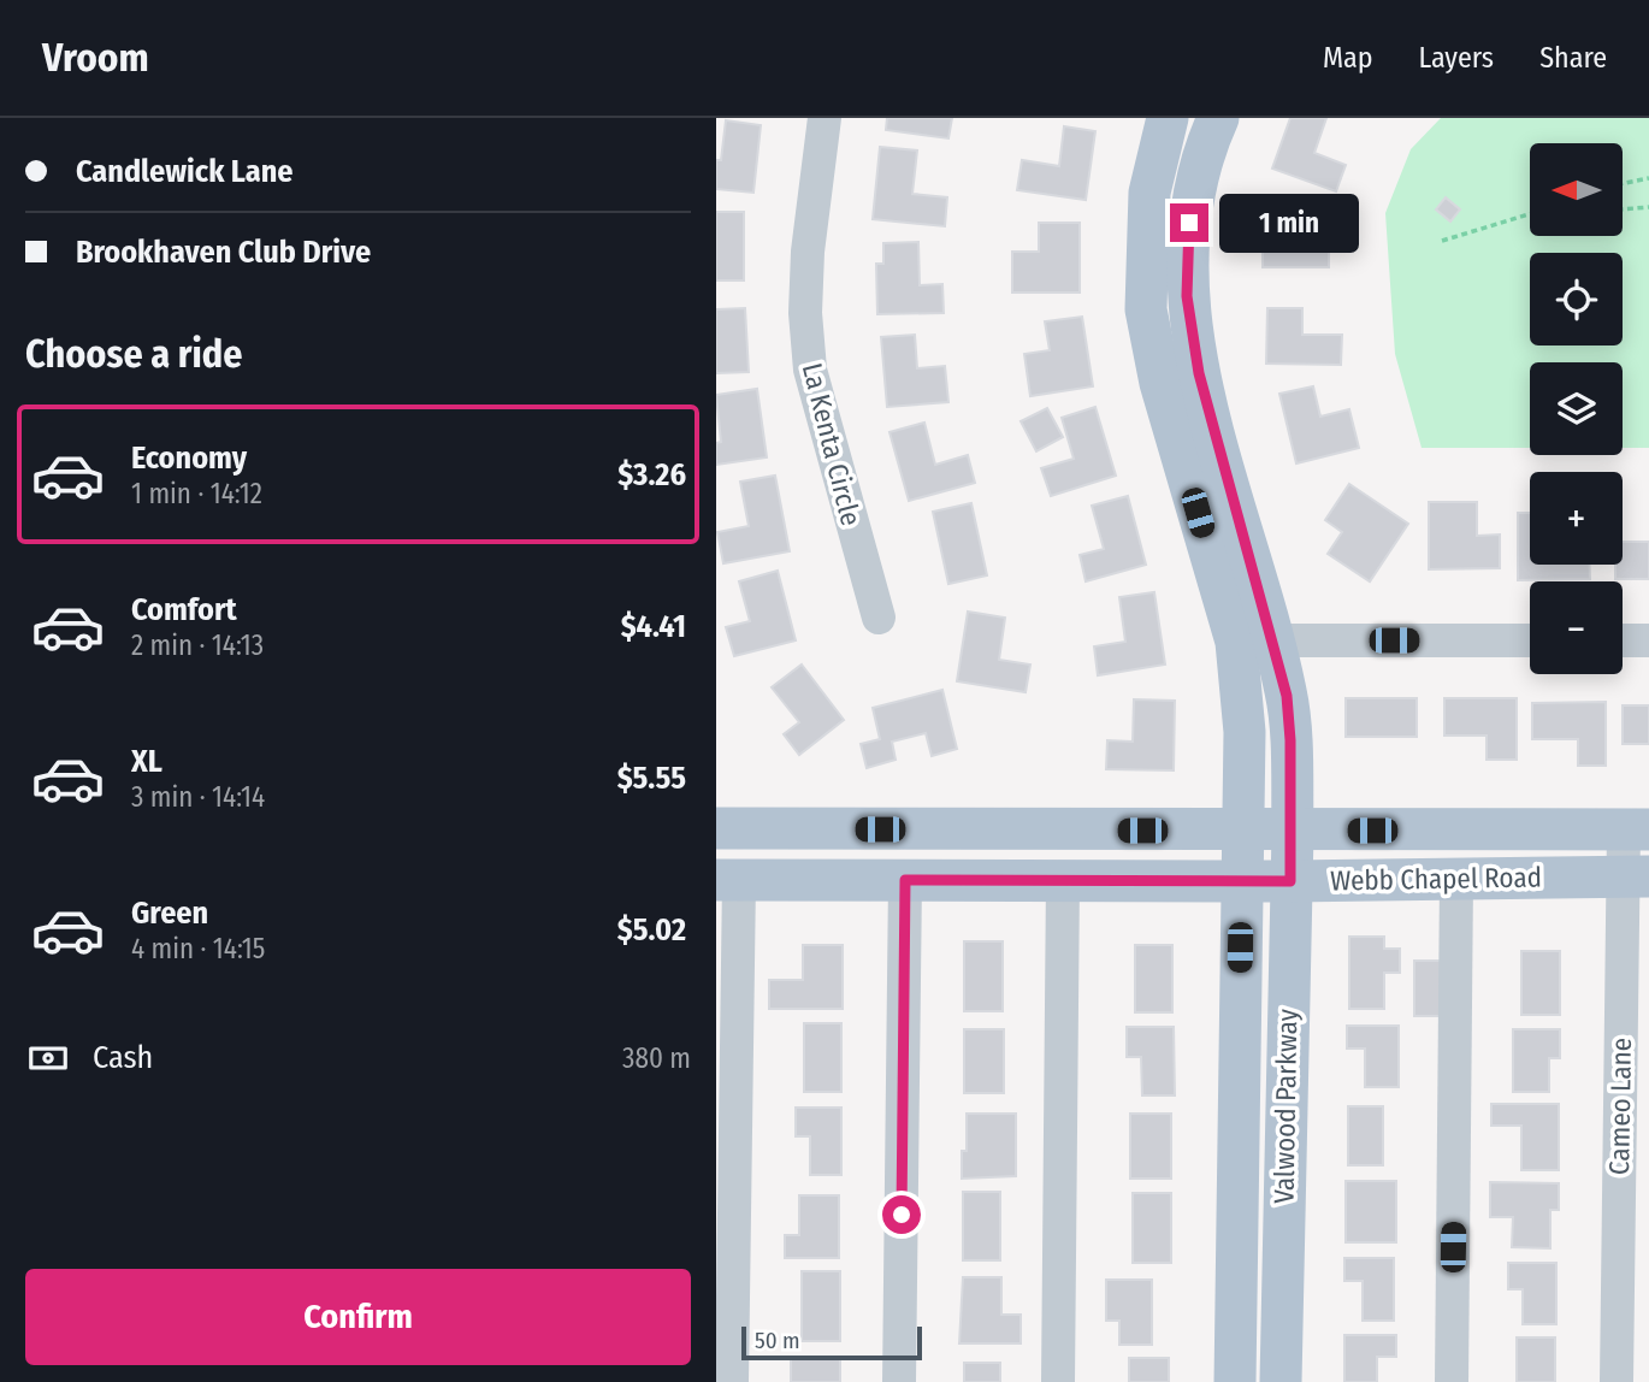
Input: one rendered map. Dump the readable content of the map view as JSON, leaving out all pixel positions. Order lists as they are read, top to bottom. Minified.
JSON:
{"streets":{"main road":["Webb Chapel Road","Valwood Parkway"],"street":["La Kenta Circle","Cameo Lane"]},"crossings":[["Webb Chapel Road","Valwood Parkway"],["Webb Chapel Road","Cameo Lane"]],"scale_bar":"50 m","north":"left","page":{"header":"Vroom","nav":["Map","Layers","Share"],"banner":["Candlewick Lane","Brookhaven Club Drive"],"map_buttons":["+","−"],"bubble":"1 min","heading":"Choose a ride","list":[{"name":"Economy","note":"1 min · 14:12","value":"$3.26"},{"name":"Comfort","note":"2 min · 14:13","value":"$4.41"},{"name":"XL","note":"3 min · 14:14","value":"$5.55"},{"name":"Green","note":"4 min · 14:15","value":"$5.02"}],"pay":["Cash","380 m"],"buttons":"Confirm","scale":"50 m"}}
